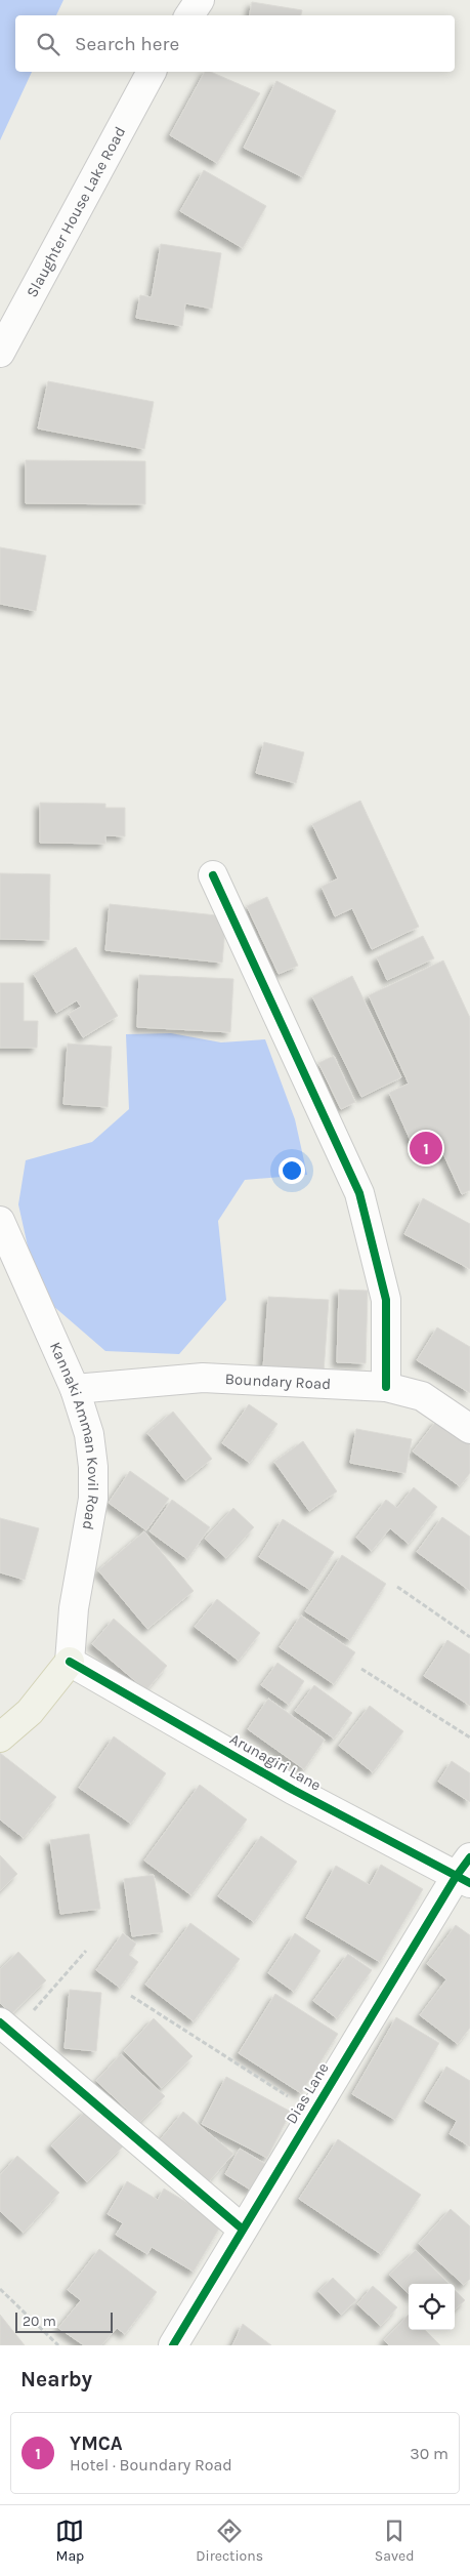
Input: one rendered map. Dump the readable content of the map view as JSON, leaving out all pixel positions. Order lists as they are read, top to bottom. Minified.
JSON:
{"streets":{"street":["Slaughter House Lake Road","Boundary Road","Kannaki Amman Kovil Road","Arunagiri Lane","Dias Lane"]},"crossings":[["Boundary Road","Kannaki Amman Kovil Road"],["Kannaki Amman Kovil Road","Arunagiri Lane"],["Arunagiri Lane","Dias Lane"]],"scale_bar":"20 m","page":{"search":"Search here","pins":"1","scale":"20 m","heading":"Nearby","list":[{"mark":"1","name":"YMCA","note":"Hotel · Boundary Road","value":"30 m"}],"nav":["Map","Directions","Saved"]}}
